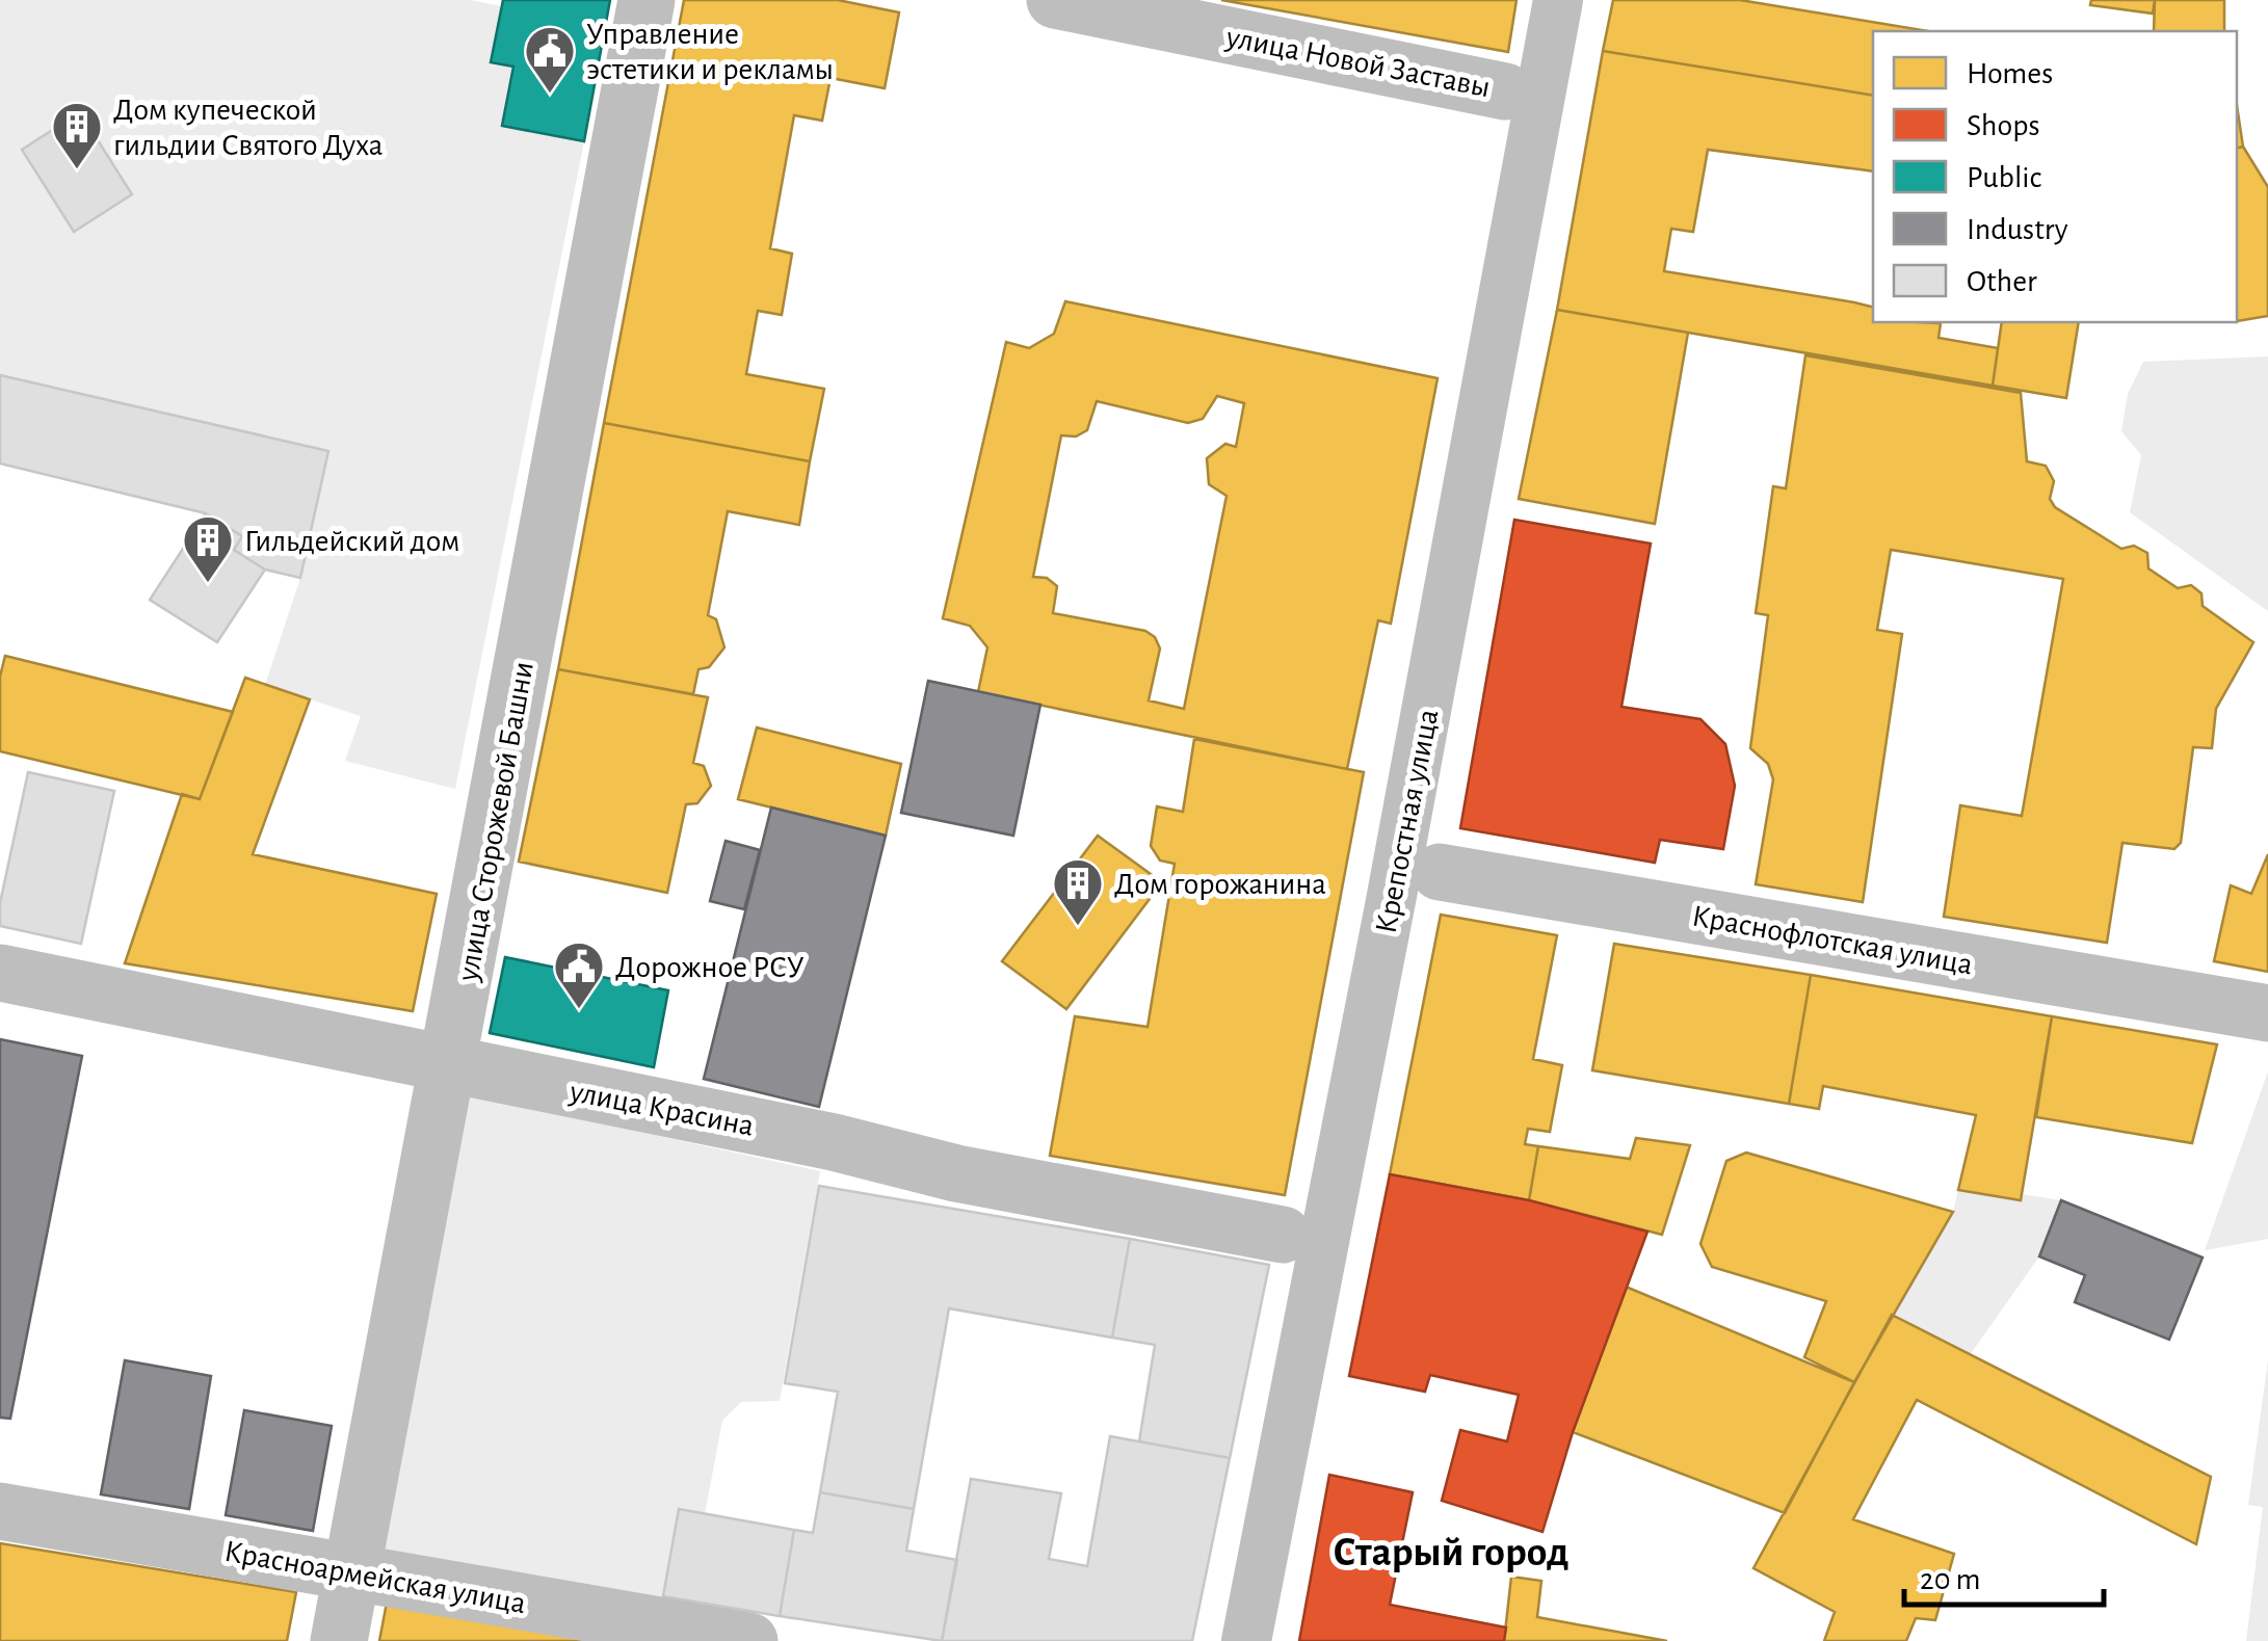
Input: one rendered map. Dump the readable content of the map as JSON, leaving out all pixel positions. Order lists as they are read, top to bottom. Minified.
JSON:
{"streets":{"street":["улица Новой Заставы","улица Сторожевой Башни","Крепостная улица","Краснофлотская улица","улица Красина","Красноармейская улица"]},"crossings":[["улица Новой Заставы","Крепостная улица"],["улица Сторожевой Башни","улица Красина"],["улица Сторожевой Башни","Красноармейская улица"],["Крепостная улица","Краснофлотская улица"],["Крепостная улица","улица Красина"]],"districts":["Старый город"],"places":{"public building":["Управление эстетики и рекламы","Дорожное РСУ"],"building":["Дом купеческой гильдии Святого Духа","Гильдейский дом","Дом горожанина"]},"legend":["Homes","Shops","Public","Industry","Other"],"scale_bar":"20 m"}
